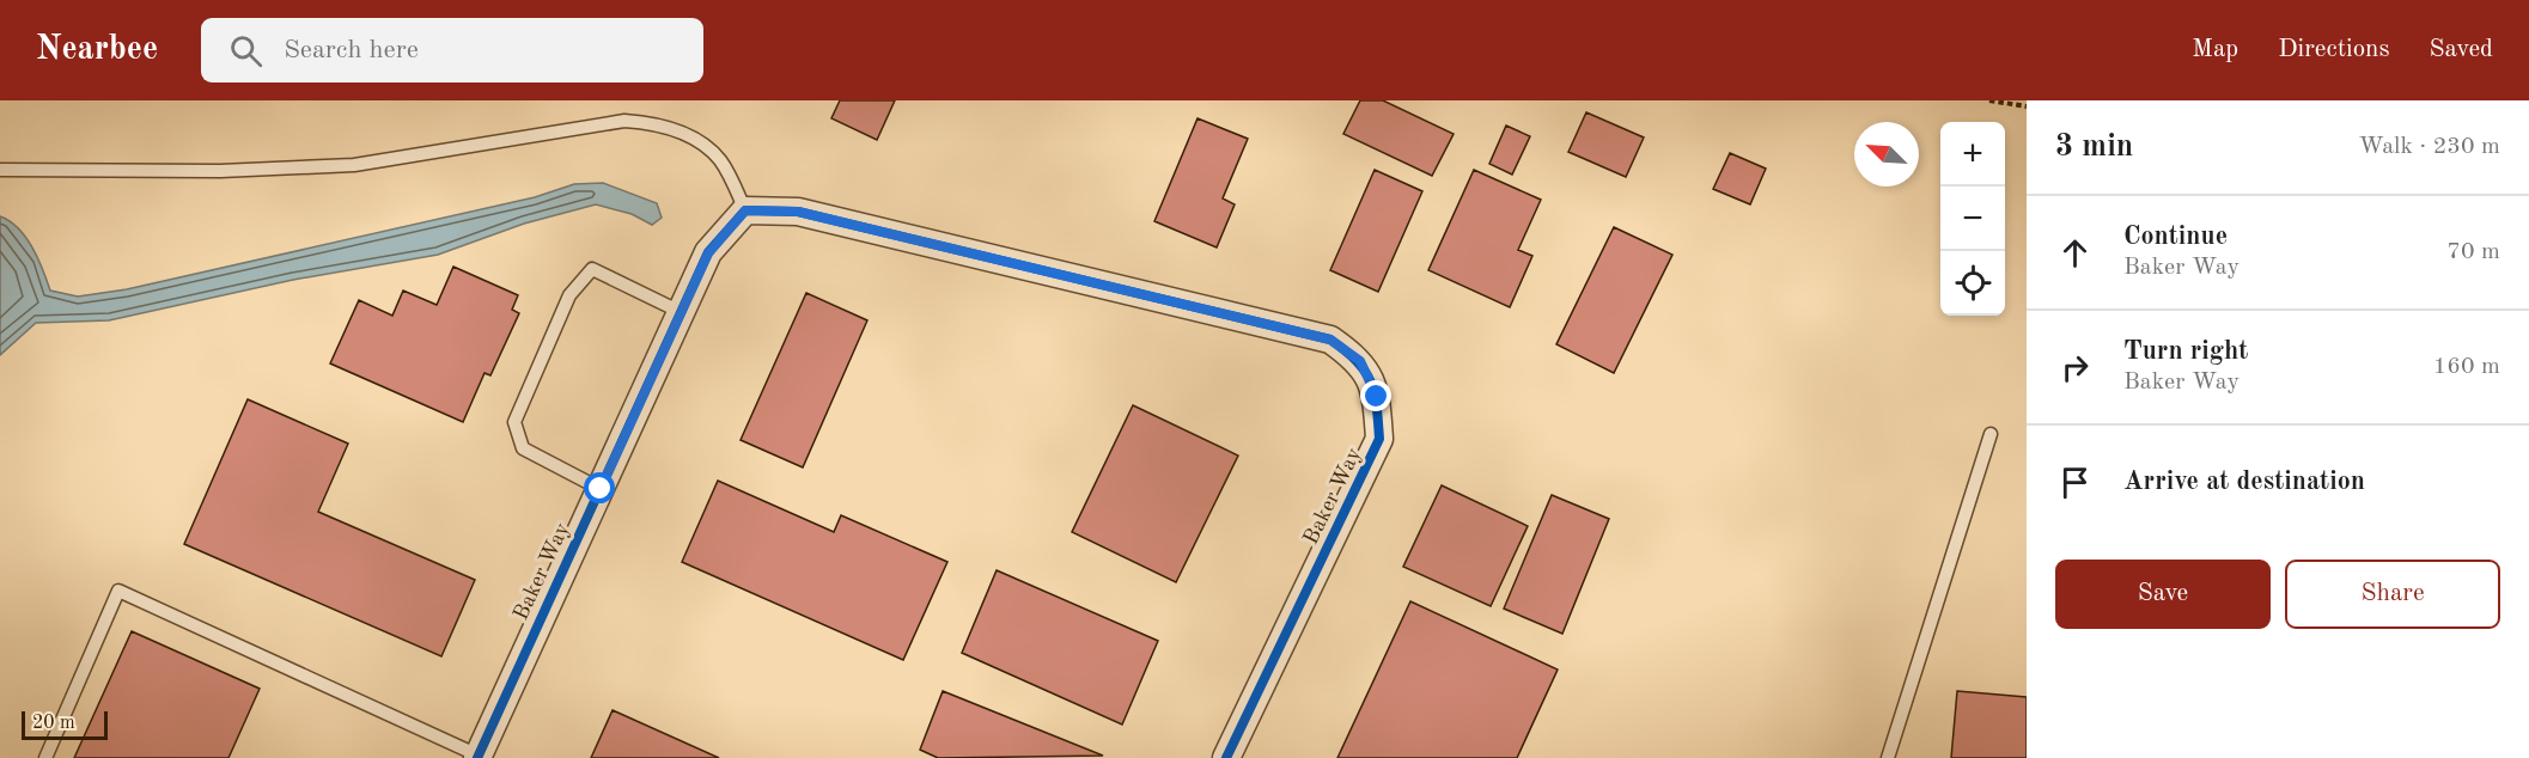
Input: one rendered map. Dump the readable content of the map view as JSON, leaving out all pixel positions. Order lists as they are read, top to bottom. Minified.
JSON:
{"streets":{"street":["Baker Way"]},"scale_bar":"20 m","north":"top left","page":{"header":"Nearbee","search":"Search here","nav":["Map","Directions","Saved"],"heading":["3 min","Walk · 230 m"],"map_buttons":["+","−"],"list":[["Continue","Baker Way","70 m"],["Turn right","Baker Way","160 m"],"Arrive at destination"],"buttons":["Save","Share"],"scale":"20 m"}}
